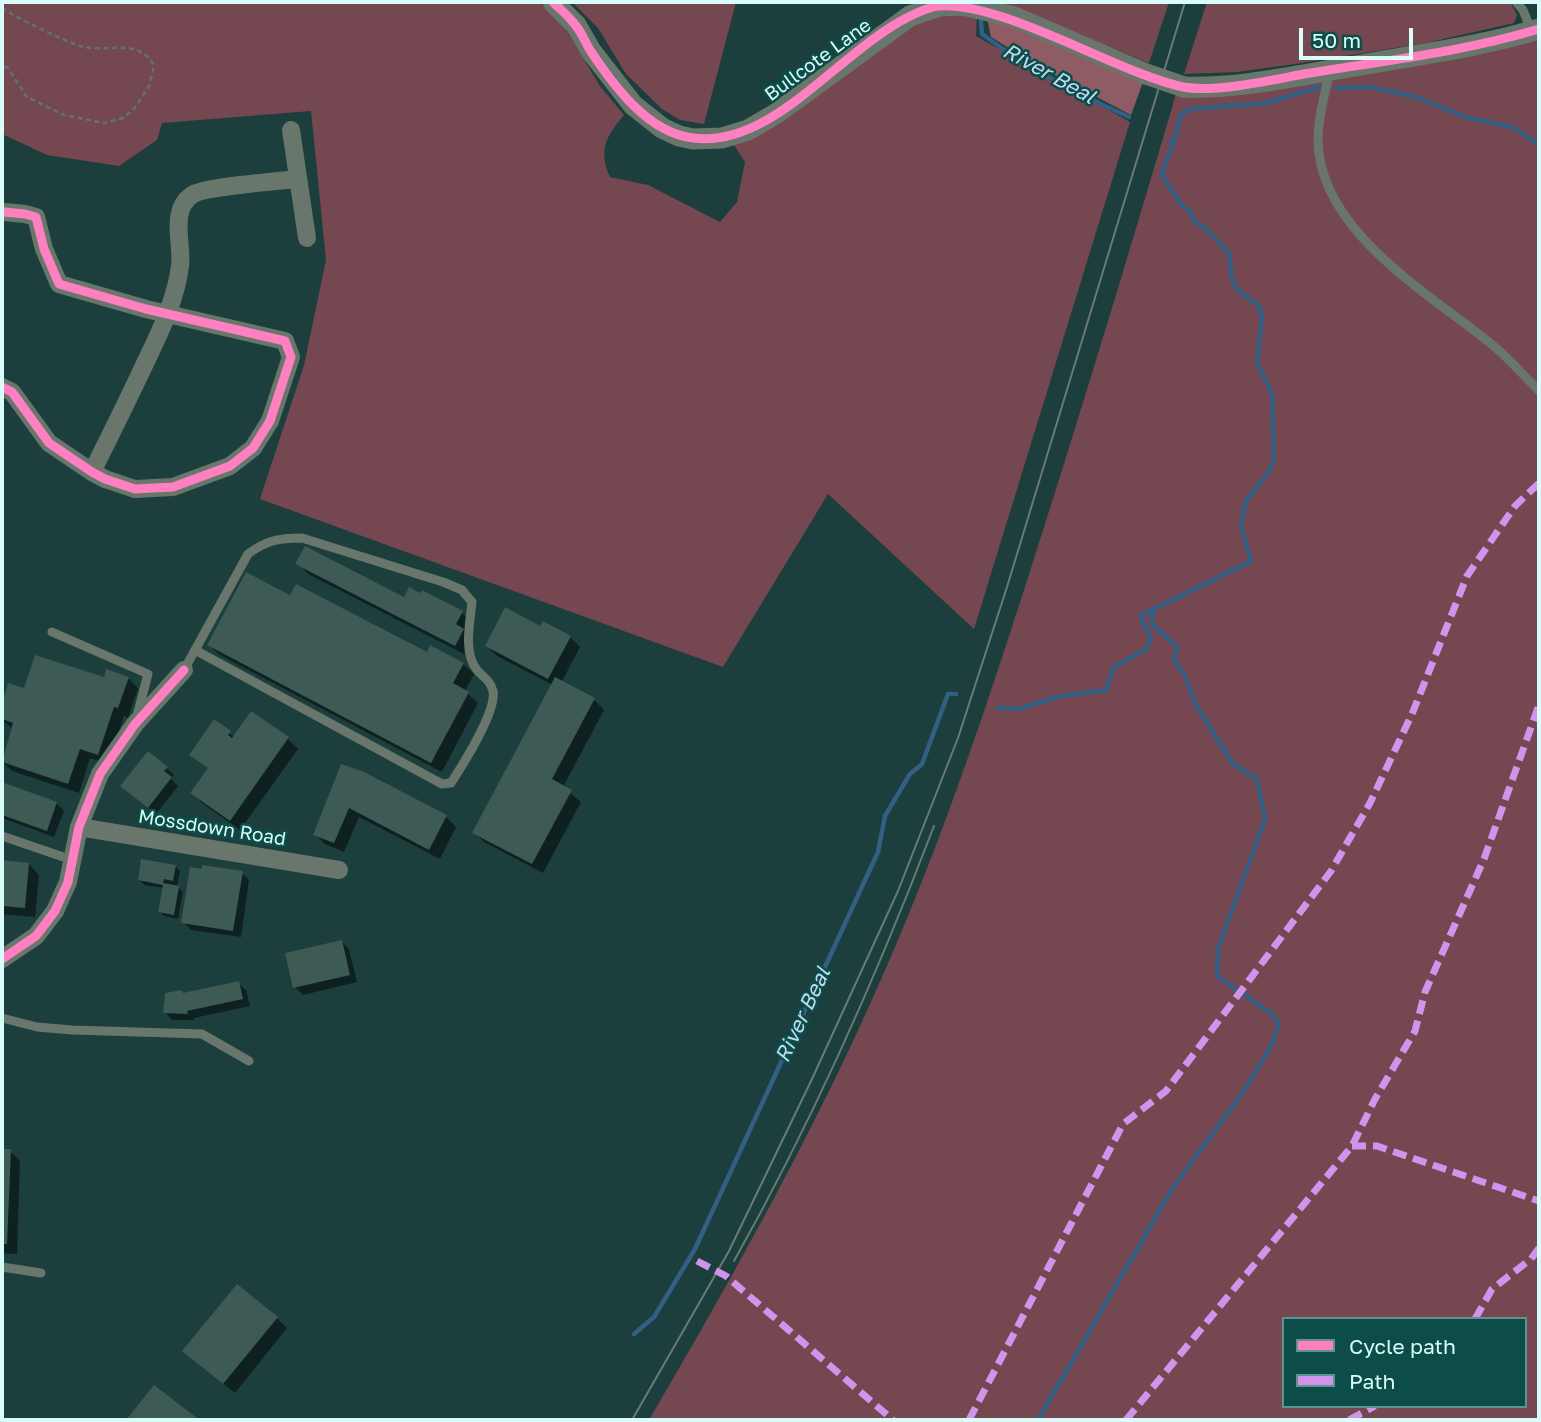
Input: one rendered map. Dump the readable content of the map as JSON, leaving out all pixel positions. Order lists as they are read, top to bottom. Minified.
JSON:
{"streets":{"street":["Bullcote Lane","Mossdown Road"]},"water":["River Beal"],"legend":["Cycle path","Path"],"scale_bar":"50 m"}
